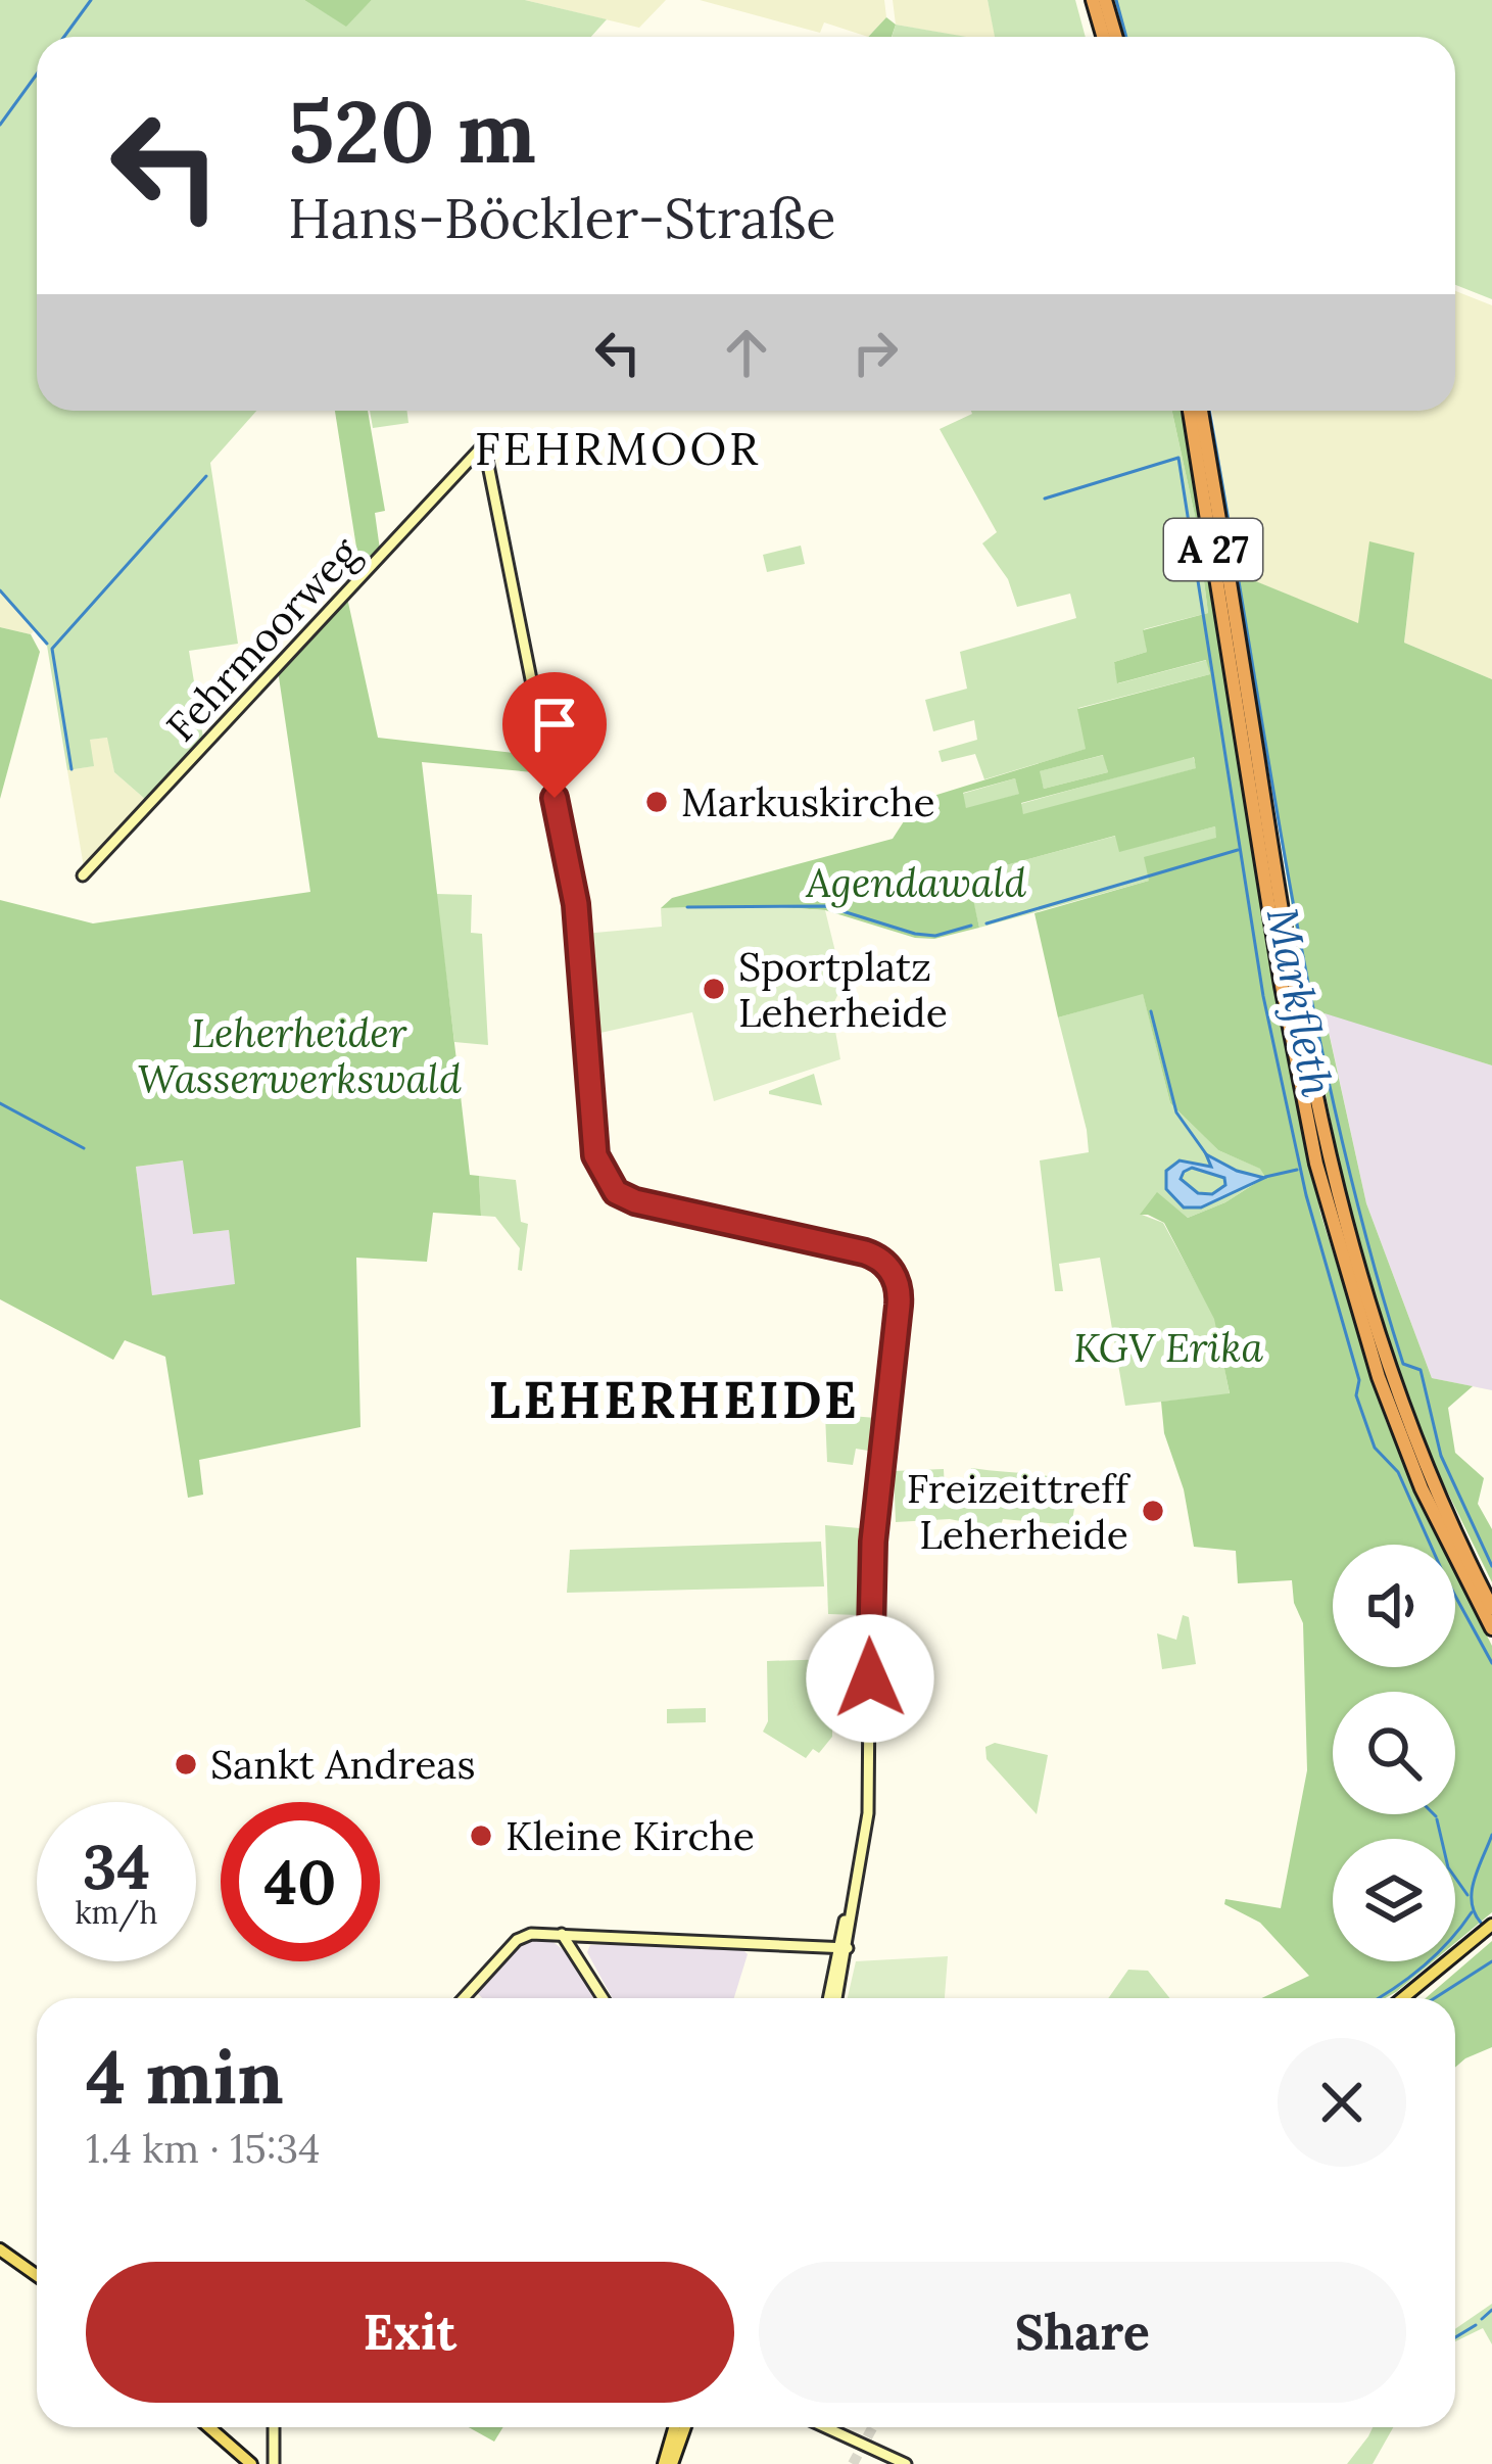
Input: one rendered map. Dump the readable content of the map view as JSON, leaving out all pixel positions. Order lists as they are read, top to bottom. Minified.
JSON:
{"streets":{"highway":["A 27"],"street":["Fehrmoorweg"]},"districts":["FEHRMOOR","LEHERHEIDE"],"water":["Markfleth"],"parks":["Agendawald","Leherheider Wasserwerkswald","KGV Erika"],"places":["Markuskirche","Sportplatz Leherheide","Freizeittreff Leherheide","Sankt Andreas","Kleine Kirche"],"page":{"turn":["520 m","Hans-Böckler-Straße"],"speed":"34 km/h","limit":"40","heading":["4 min","1.4 km · 15:34"],"buttons":["Exit","Share"]}}
